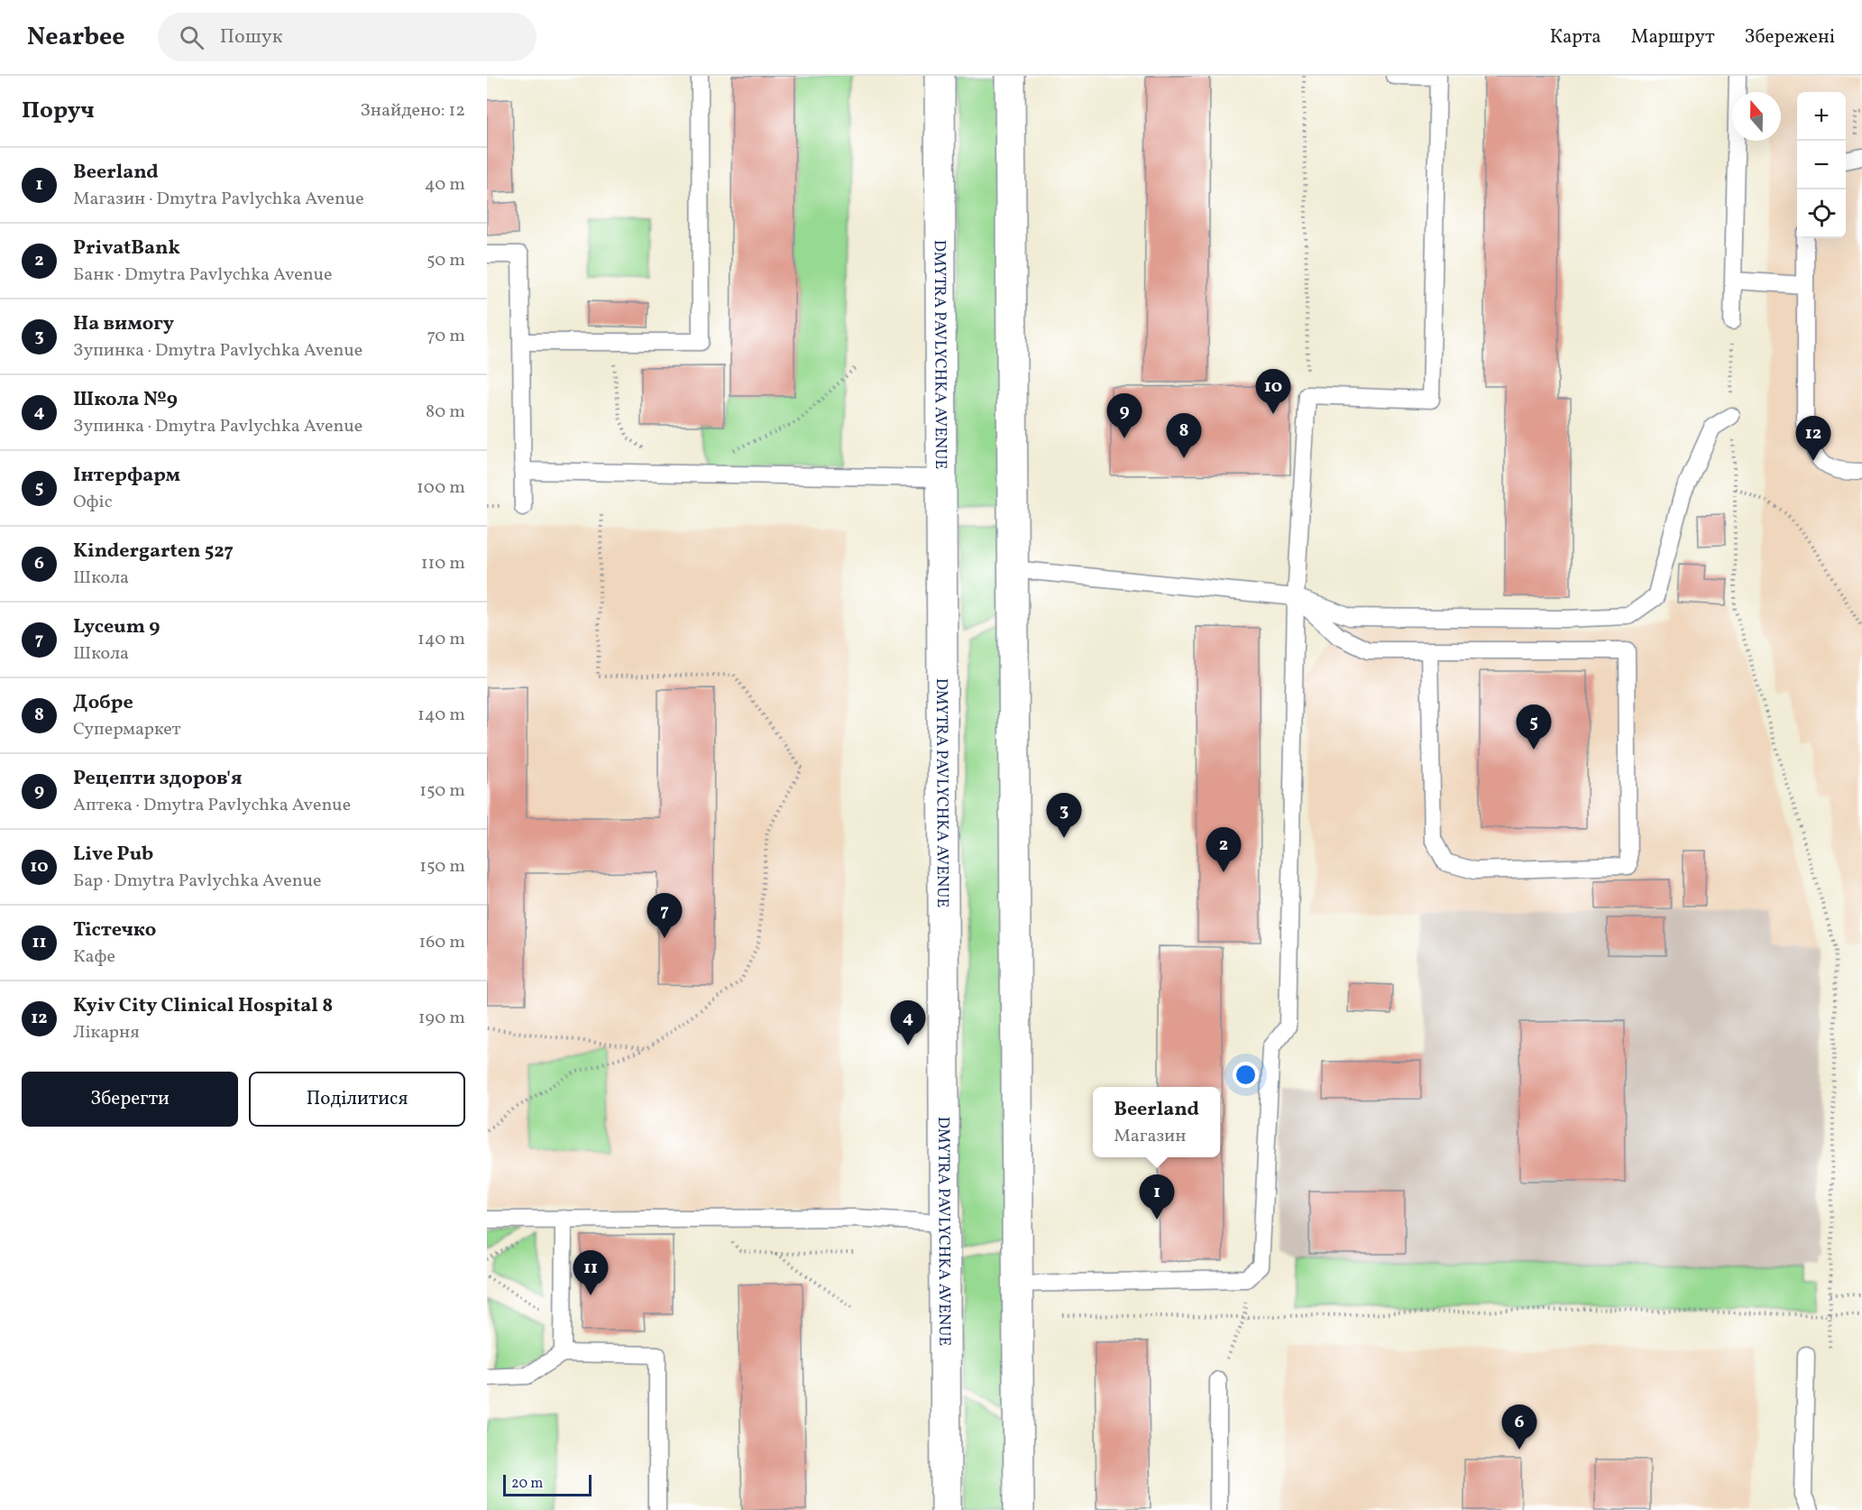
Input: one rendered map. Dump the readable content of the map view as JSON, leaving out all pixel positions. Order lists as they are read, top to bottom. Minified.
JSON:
{"streets":{"street":["DMYTRA PAVLYCHKA AVENUE"]},"scale_bar":"20 m","north":"top","page":{"header":"Nearbee","search":"Пошук","nav":["Карта","Маршрут","Збережені"],"heading":["Поруч","Знайдено: 12"],"map_buttons":["+","−"],"list":[{"mark":"1","name":"Beerland","note":"Магазин · Dmytra Pavlychka Avenue","value":"40 m"},{"mark":"2","name":"PrivatBank","note":"Банк · Dmytra Pavlychka Avenue","value":"50 m"},{"mark":"3","name":"На вимогу","note":"Зупинка · Dmytra Pavlychka Avenue","value":"70 m"},{"mark":"4","name":"Школа №9","note":"Зупинка · Dmytra Pavlychka Avenue","value":"80 m"},{"mark":"5","name":"Інтерфарм","note":"Офіс","value":"100 m"},{"mark":"6","name":"Kindergarten 527","note":"Школа","value":"110 m"},{"mark":"7","name":"Lyceum 9","note":"Школа","value":"140 m"},{"mark":"8","name":"Добре","note":"Супермаркет","value":"140 m"},{"mark":"9","name":"Рецепти здоров'я","note":"Аптека · Dmytra Pavlychka Avenue","value":"150 m"},{"mark":"10","name":"Live Pub","note":"Бар · Dmytra Pavlychka Avenue","value":"150 m"},{"mark":"11","name":"Тістечко","note":"Кафе","value":"160 m"},{"mark":"12","name":"Kyiv City Clinical Hospital 8","note":"Лікарня","value":"190 m"}],"pins":["10","9","8","12","5","3","2","7","4","1","11","6"],"buttons":["Зберегти","Поділитися"],"popup":["Beerland","Магазин"],"scale":"20 m"}}
